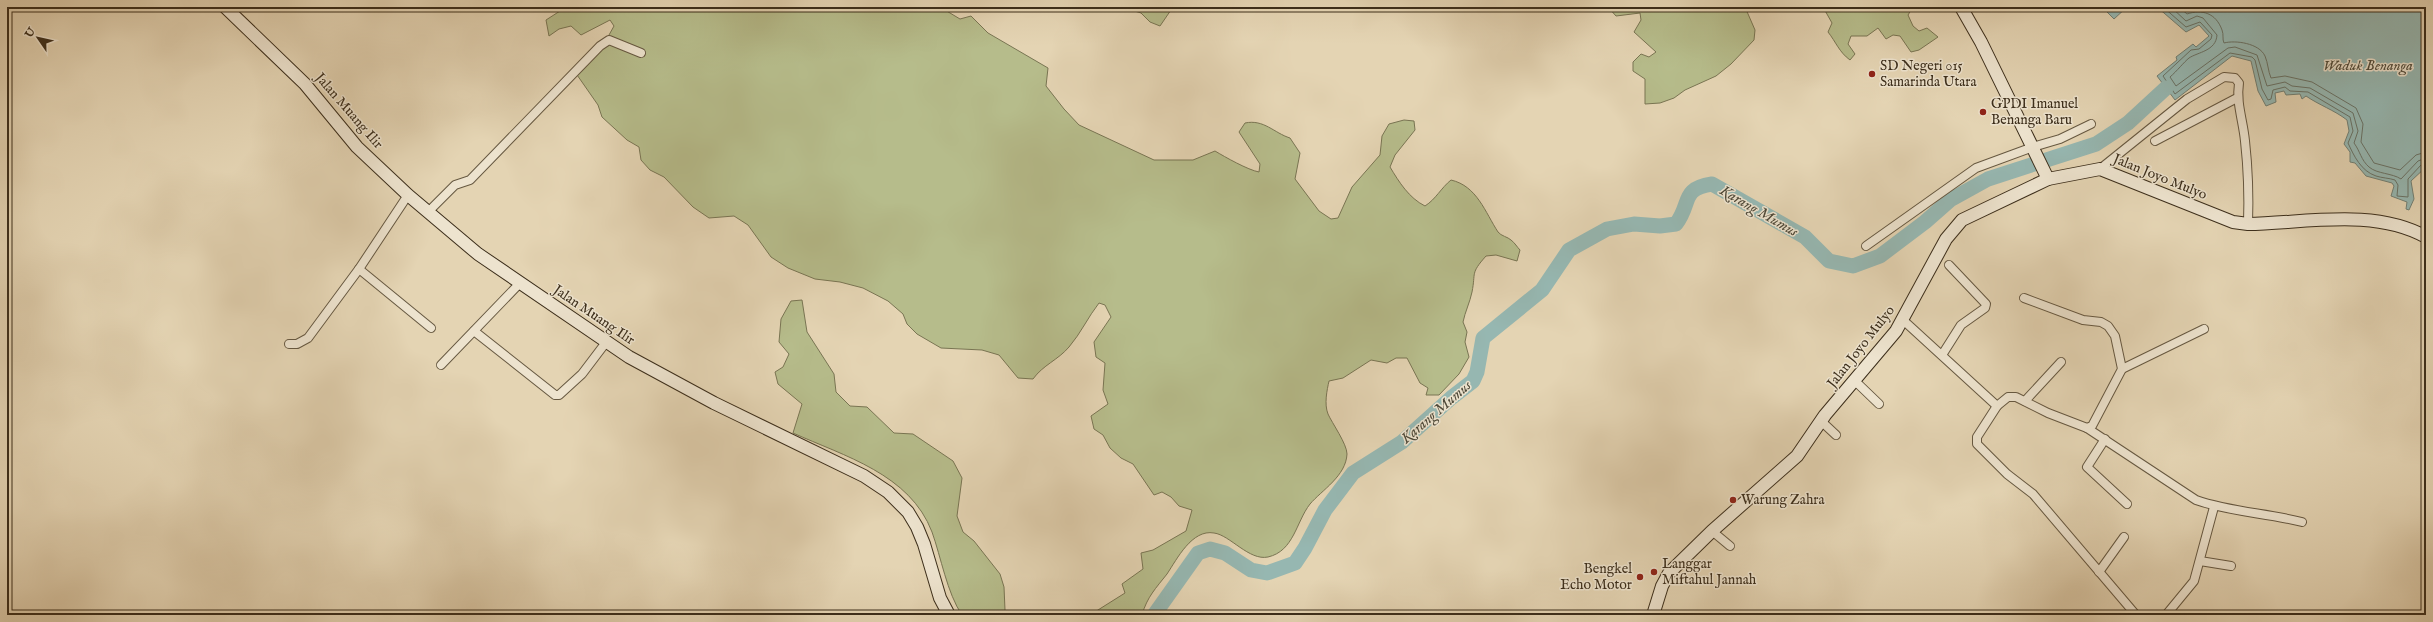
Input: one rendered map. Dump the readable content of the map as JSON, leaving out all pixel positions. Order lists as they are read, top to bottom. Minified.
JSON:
{"streets":{"main road":["Jalan Muang Ilir","Jalan Joyo Mulyo"]},"water":["Waduk Benanga","Karang Mumus"],"places":["SD Negeri 015 Samarinda Utara","GPDI Imanuel Benanga Baru","Warung Zahra","Langgar Miftahul Jannah","Bengkel Echo Motor"],"north":"top left"}
